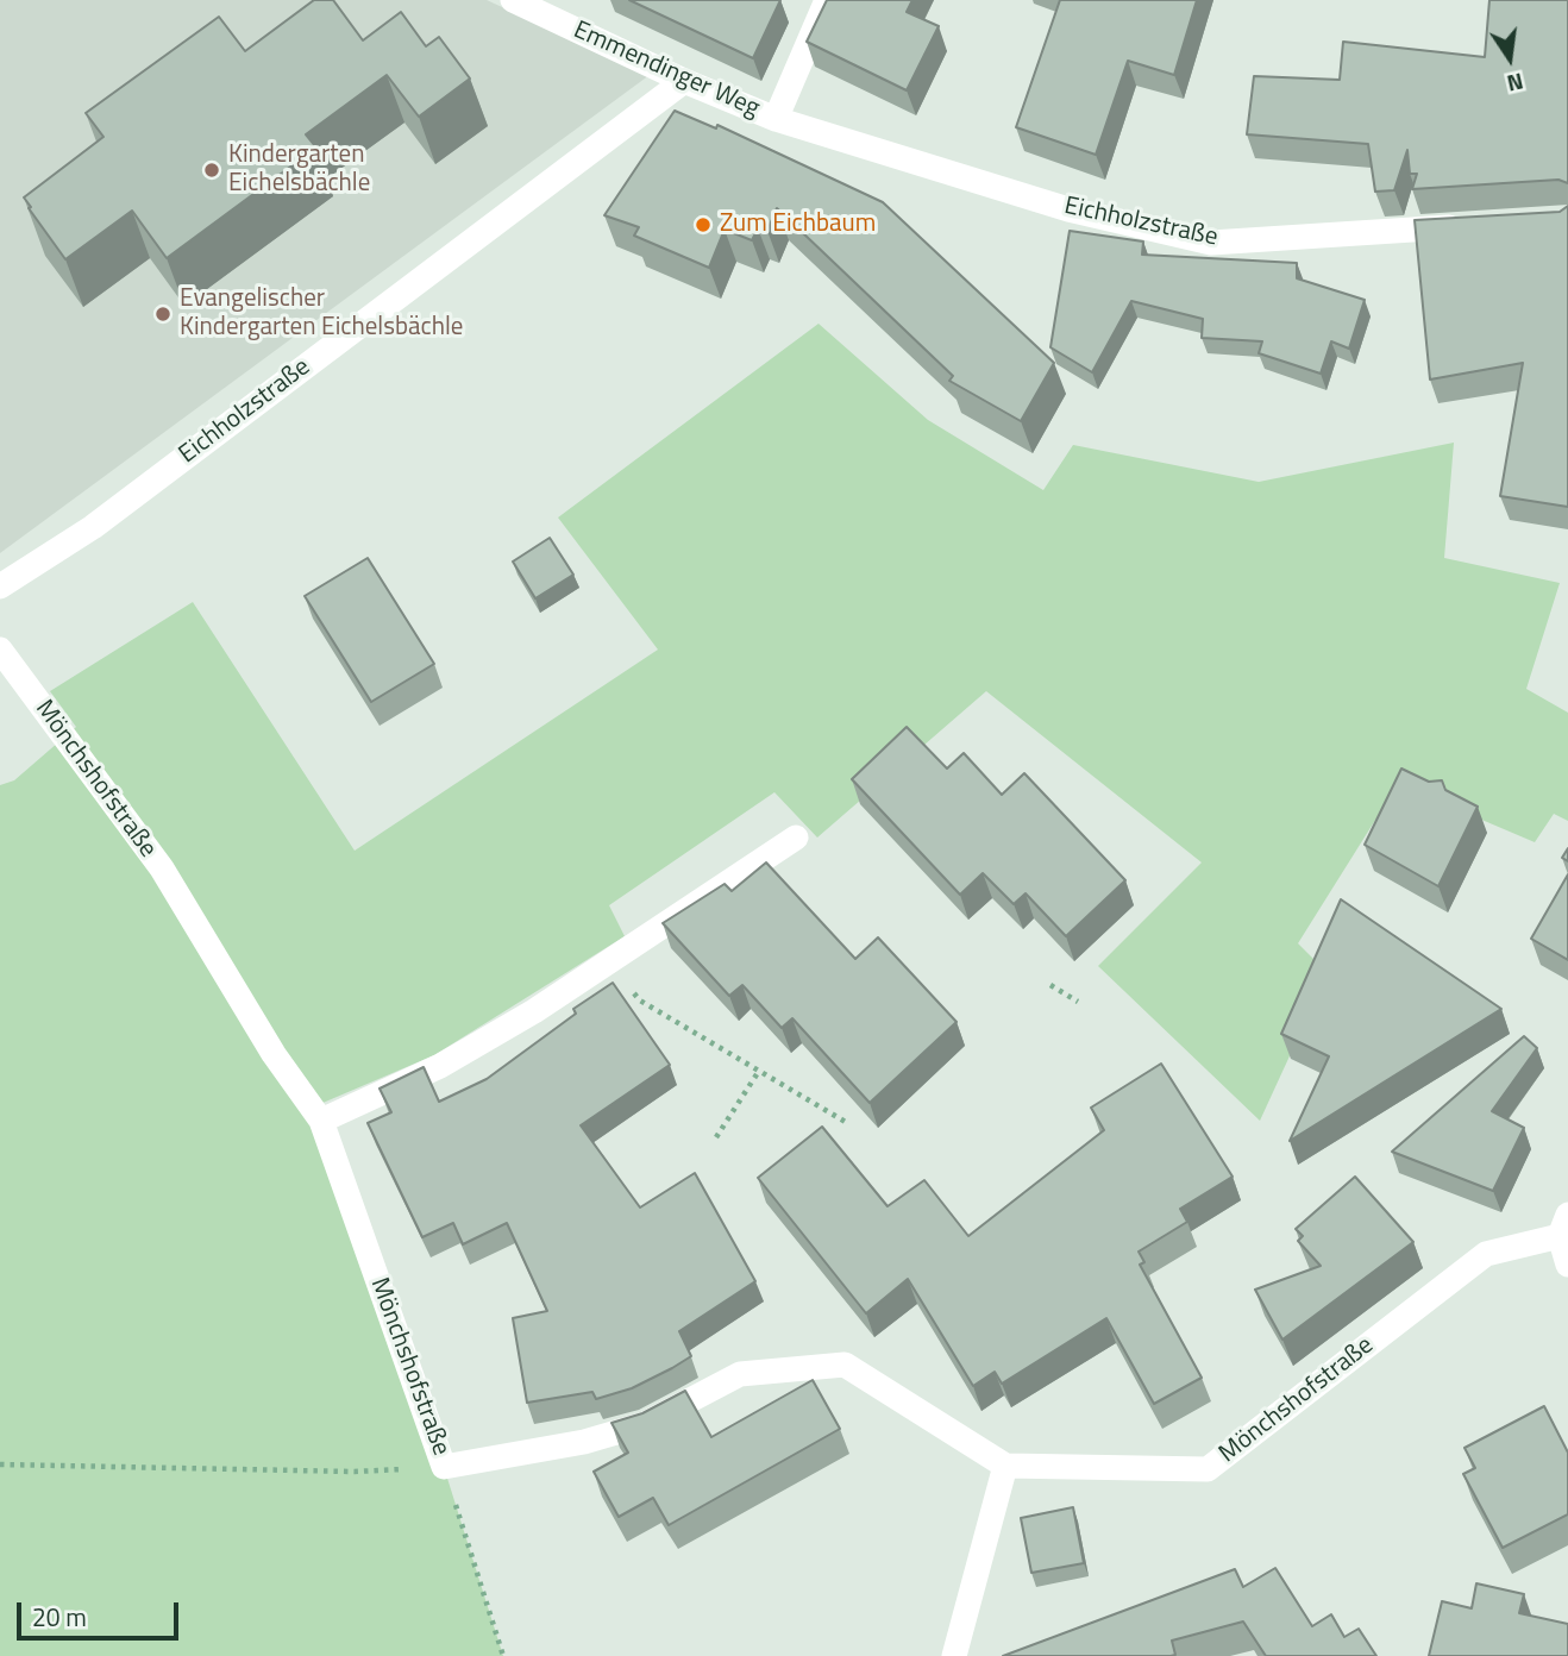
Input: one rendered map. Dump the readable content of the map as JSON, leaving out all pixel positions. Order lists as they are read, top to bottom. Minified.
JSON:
{"streets":{"street":["Emmendinger Weg","Eichholzstraße","Mönchshofstraße"]},"crossings":[["Emmendinger Weg","Eichholzstraße"]],"places":["Kindergarten Eichelsbächle","Zum Eichbaum","Evangelischer Kindergarten Eichelsbächle"],"scale_bar":"20 m","north":"bottom"}
